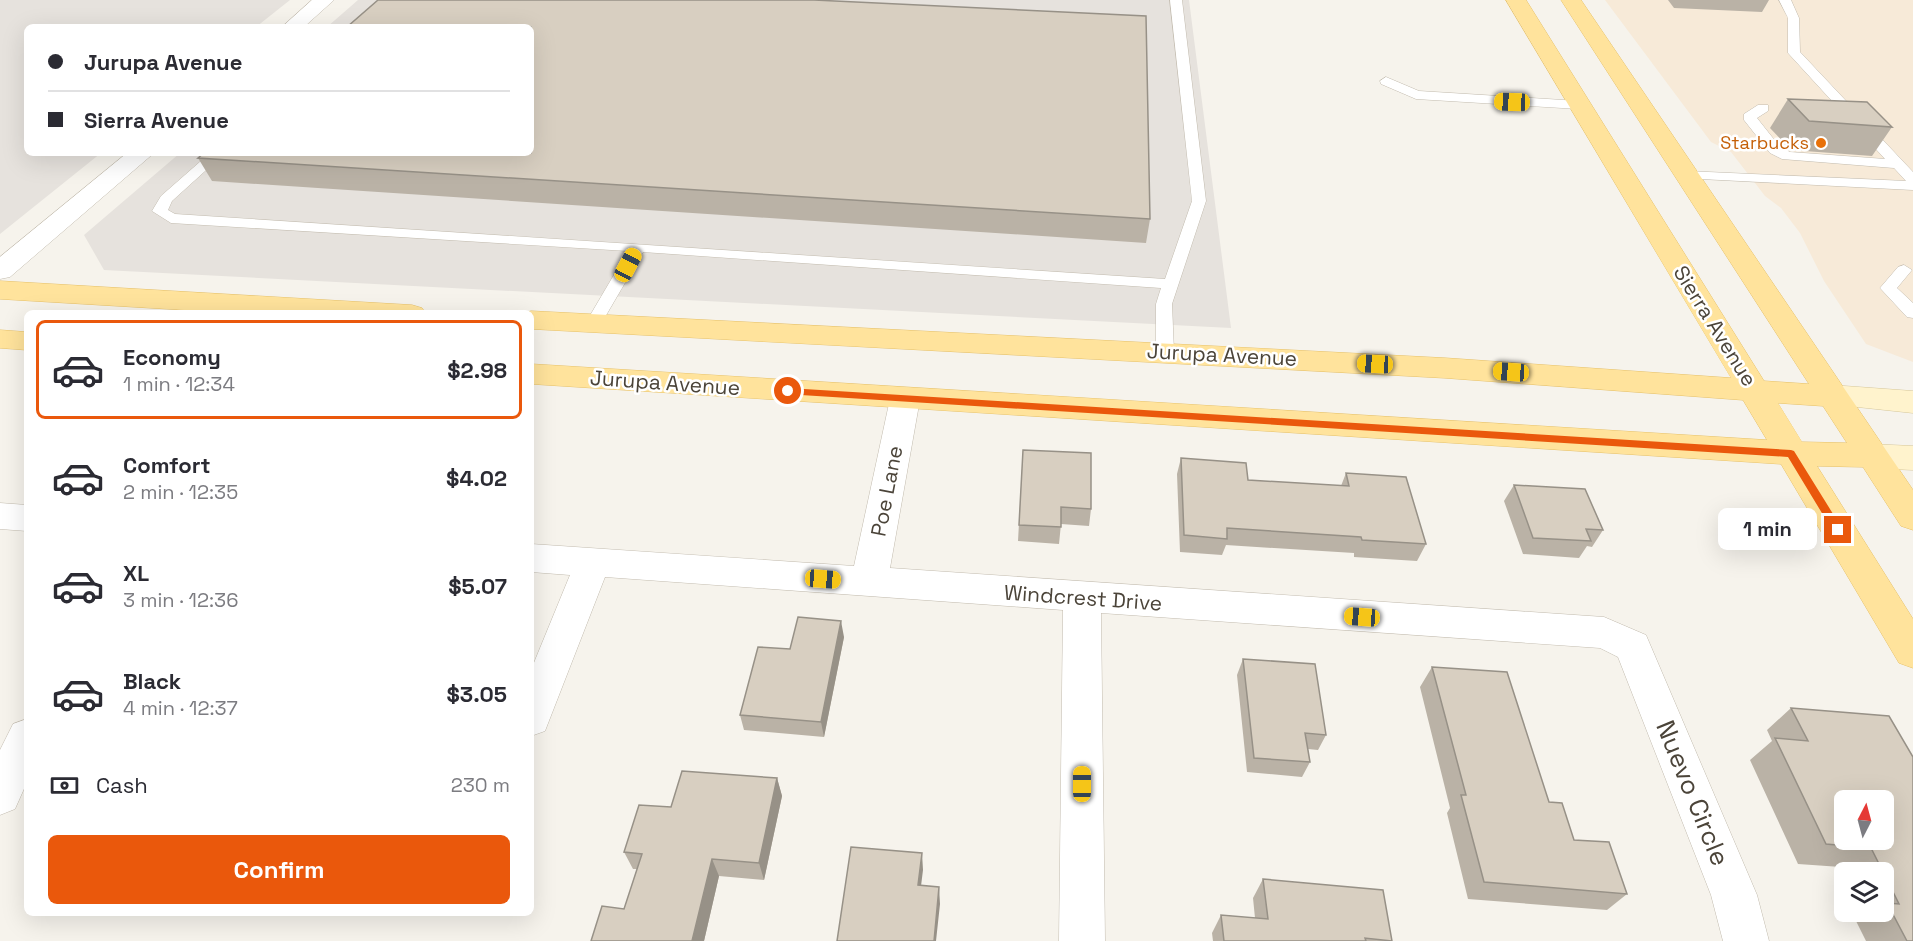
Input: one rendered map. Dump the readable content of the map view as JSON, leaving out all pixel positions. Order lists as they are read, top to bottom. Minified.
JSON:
{"streets":{"main road":["Sierra Avenue","Jurupa Avenue"],"street":["Poe Lane","Windcrest Drive","Nuevo Circle"]},"crossings":[["Sierra Avenue","Jurupa Avenue"],["Jurupa Avenue","Poe Lane"],["Poe Lane","Windcrest Drive"],["Windcrest Drive","Nuevo Circle"]],"places":["Starbucks"],"north":"top","page":{"banner":["Jurupa Avenue","Sierra Avenue"],"list":[{"name":"Economy","note":"1 min · 12:34","value":"$2.98"},{"name":"Comfort","note":"2 min · 12:35","value":"$4.02"},{"name":"XL","note":"3 min · 12:36","value":"$5.07"},{"name":"Black","note":"4 min · 12:37","value":"$3.05"}],"bubble":"1 min","pay":["Cash","230 m"],"buttons":"Confirm"}}
